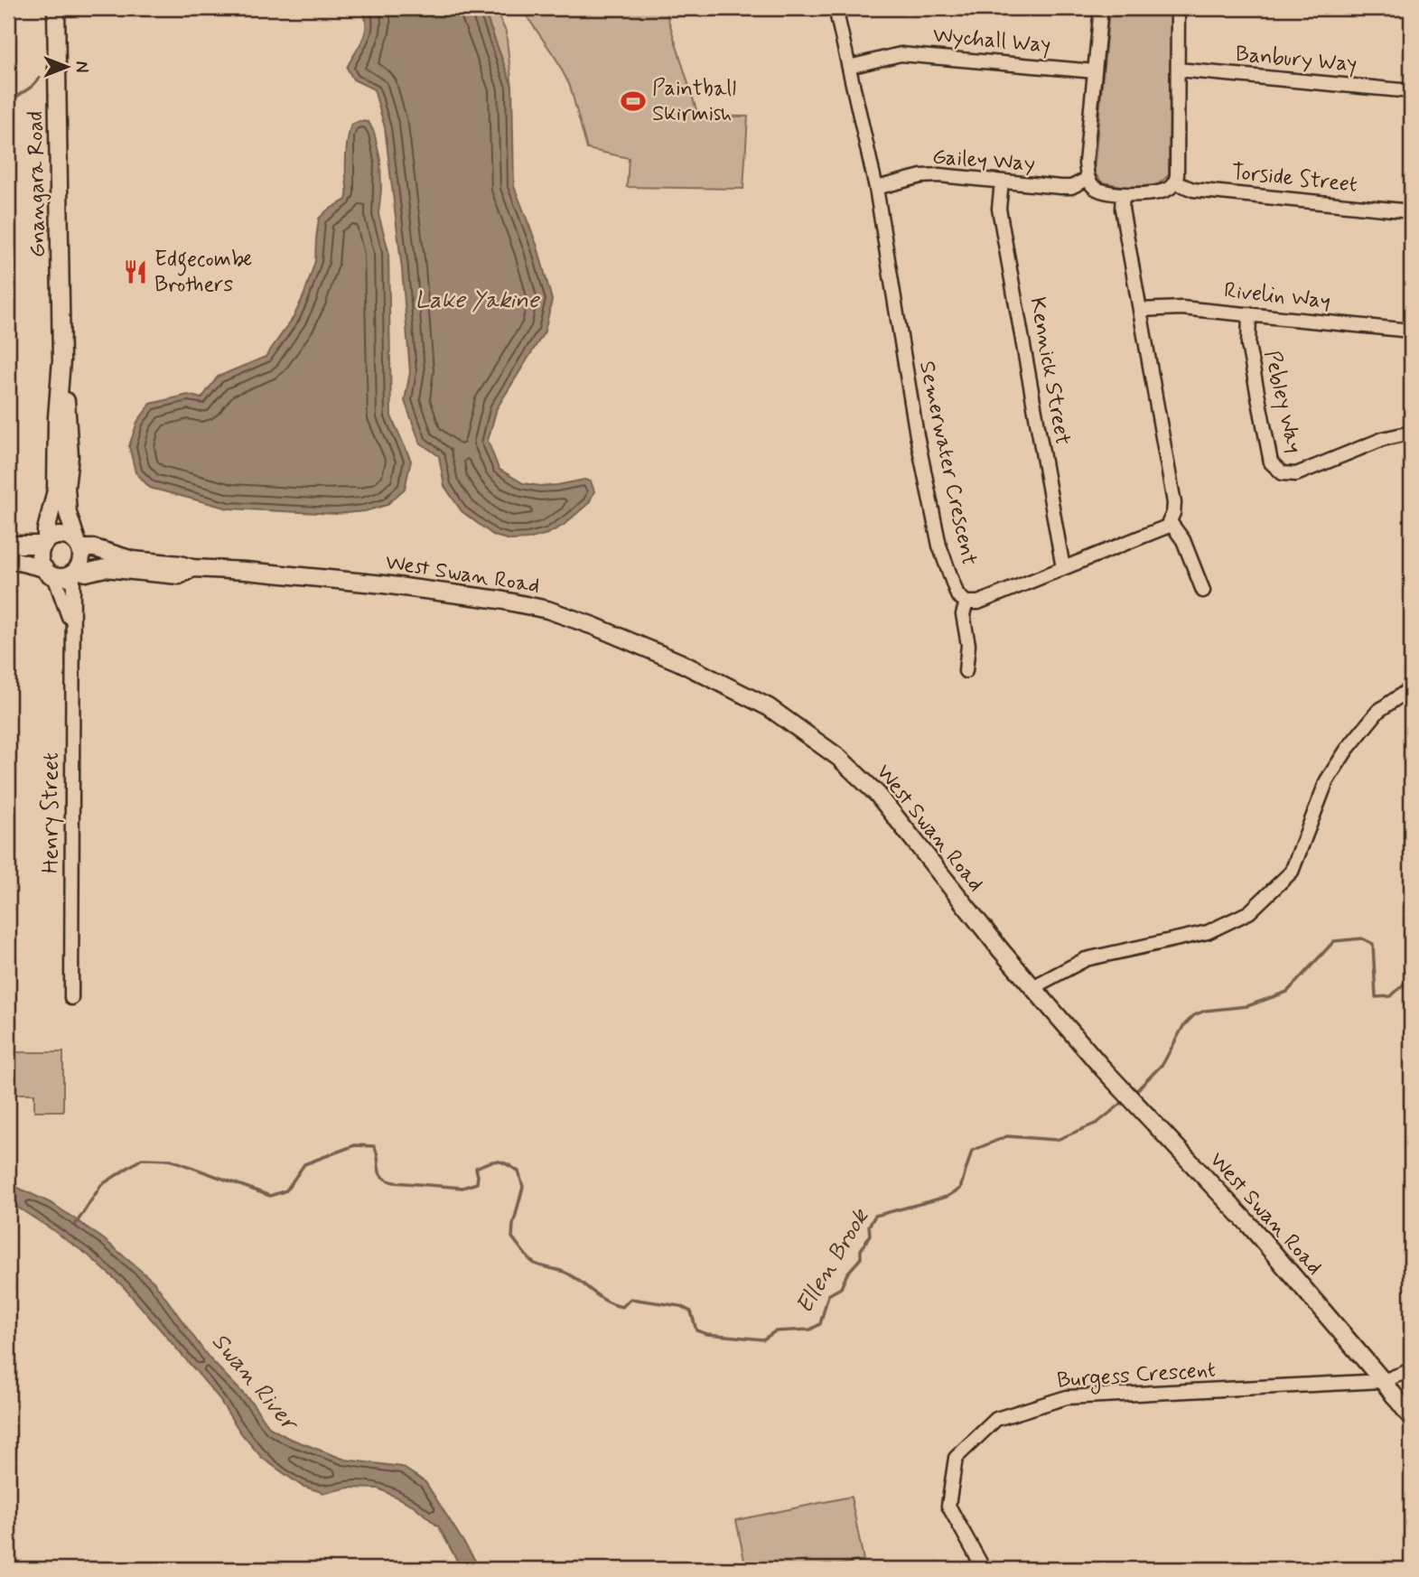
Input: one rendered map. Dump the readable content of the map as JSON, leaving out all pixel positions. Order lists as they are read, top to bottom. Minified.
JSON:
{"streets":{"main road":["Gnangara Road","West Swan Road"],"street":["Wychall Way","Banbury Way","Gailey Way","Torside Street","Rivelin Way","Kennick Street","Pebley Way","Semerwater Crescent","Henry Street","Burgess Crescent"]},"crossings":[["Wychall Way","Semerwater Crescent"],["Gailey Way","Kennick Street"],["Gailey Way","Semerwater Crescent"],["Gnangara Road","West Swan Road"],["Gnangara Road","Henry Street"],["Rivelin Way","Pebley Way"],["West Swan Road","Henry Street"],["West Swan Road","Burgess Crescent"]],"water":["Lake Yakine","Ellen Brook","Swan River"],"places":{"sports":["Paintball Skirmish"],"restaurant":["Edgecombe Brothers"]},"north":"right"}
